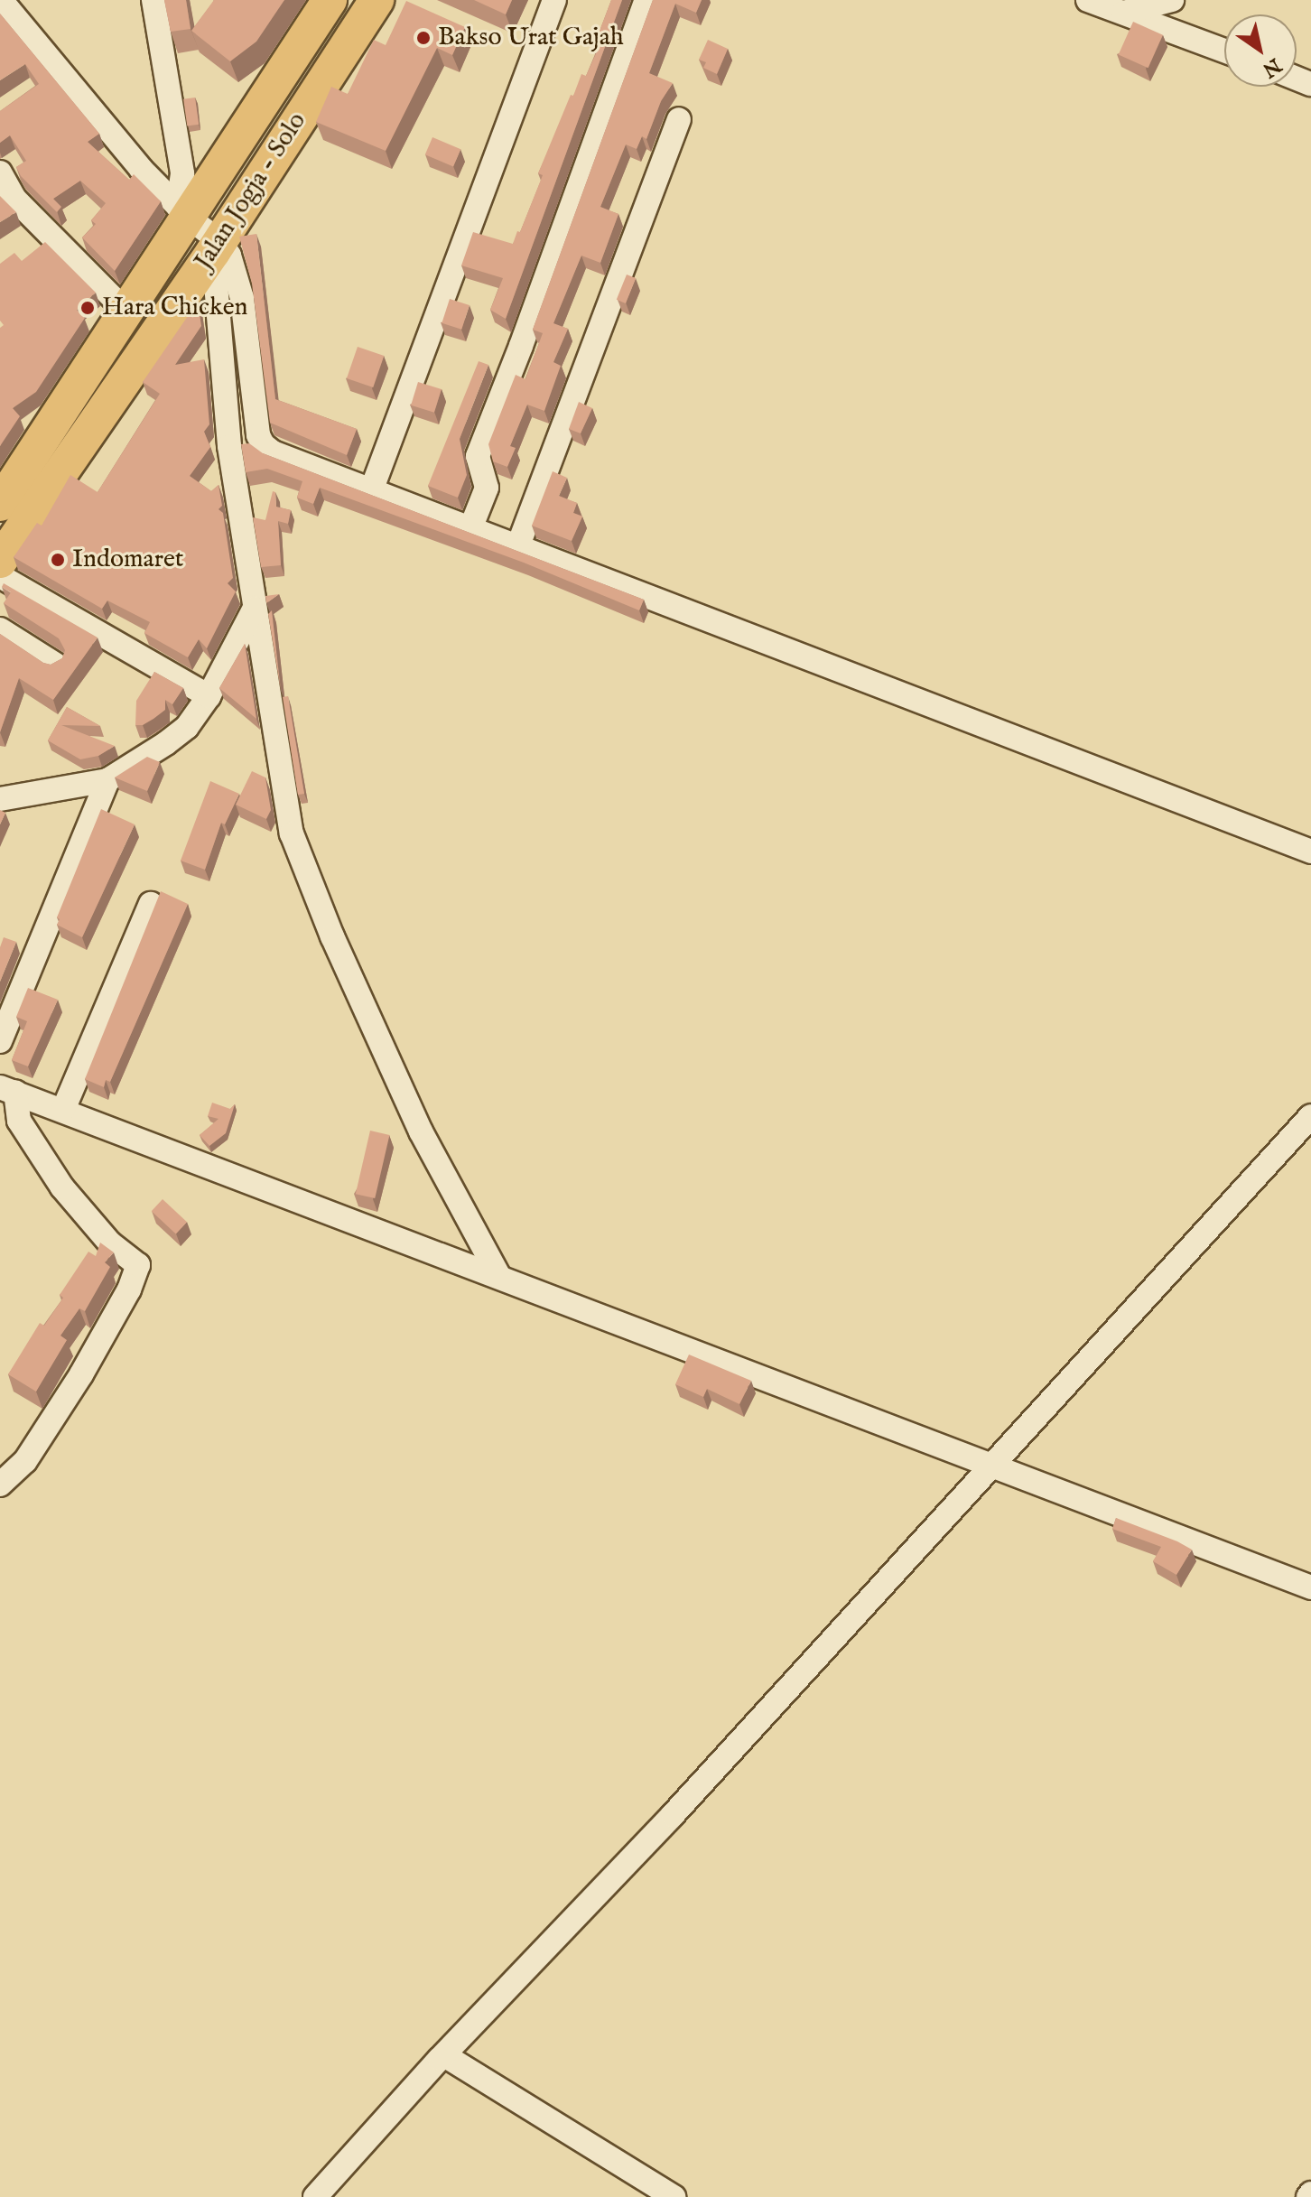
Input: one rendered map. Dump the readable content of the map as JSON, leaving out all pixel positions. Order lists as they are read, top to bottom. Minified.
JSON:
{"streets":{"highway":["Jalan Jogja - Solo"]},"places":["Bakso Urat Gajah","Hara Chicken","Indomaret"],"north":"bottom right"}
